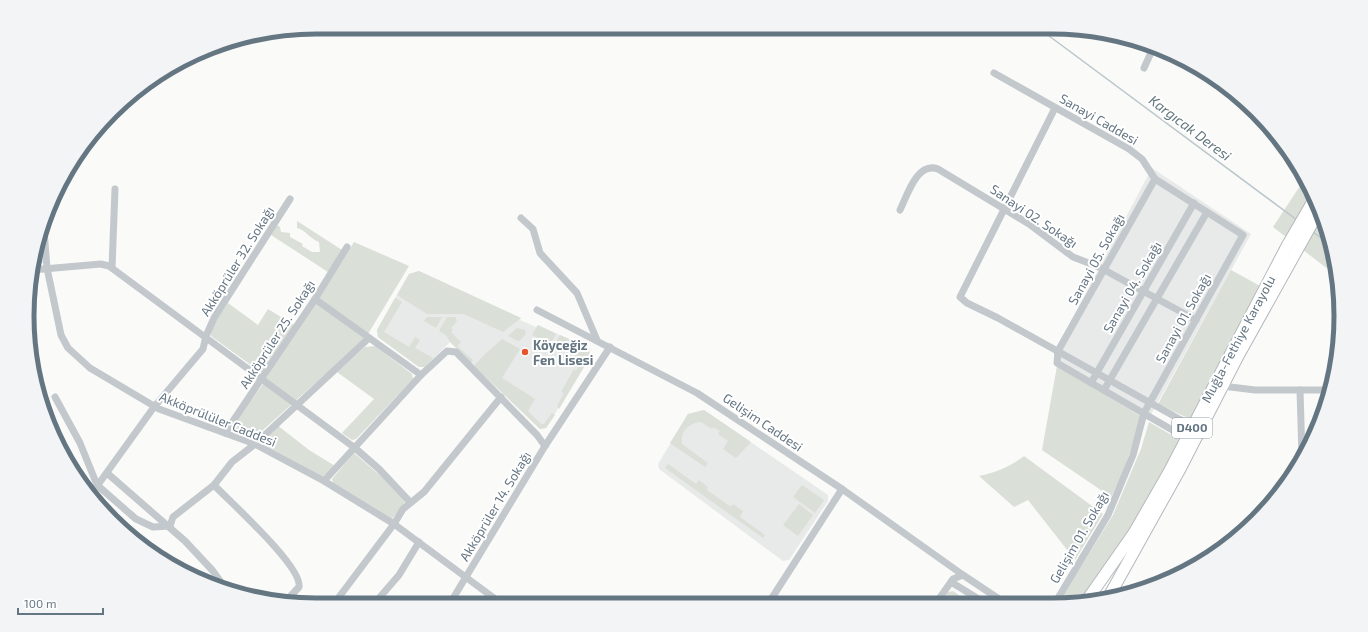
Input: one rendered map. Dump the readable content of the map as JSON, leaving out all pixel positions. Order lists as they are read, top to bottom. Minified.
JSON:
{"streets":{"highway":["Muğla-Fethiye Karayolu","D400"],"street":["Sanayi Caddesi","Sanayi 02. Sokağı","Sanayi 05. Sokağı","Akköprüler 32. Sokağı","Sanayi 04. Sokağı","Sanayi 01. Sokağı","Akköprüler 25. Sokağı","Akköprülüler Caddesi","Gelişim Caddesi","Akköprüler 14. Sokağı","Gelişim 01. Sokağı"]},"crossings":[["Sanayi Caddesi","Sanayi 05. Sokağı"],["Sanayi Caddesi","Sanayi 04. Sokağı"],["Sanayi Caddesi","Sanayi 01. Sokağı"],["Sanayi 02. Sokağı","Sanayi 05. Sokağı"],["Sanayi 02. Sokağı","Sanayi 04. Sokağı"],["Sanayi 02. Sokağı","Sanayi 01. Sokağı"],["Akköprüler 32. Sokağı","Akköprülüler Caddesi"],["Sanayi 01. Sokağı","Gelişim 01. Sokağı"],["Akköprüler 25. Sokağı","Akköprülüler Caddesi"],["Akköprülüler Caddesi","Akköprüler 14. Sokağı"],["Gelişim Caddesi","Akköprüler 14. Sokağı"]],"water":["Kargıcak Deresi"],"places":["Köyceğiz Fen Lisesi"],"scale_bar":"100 m"}
